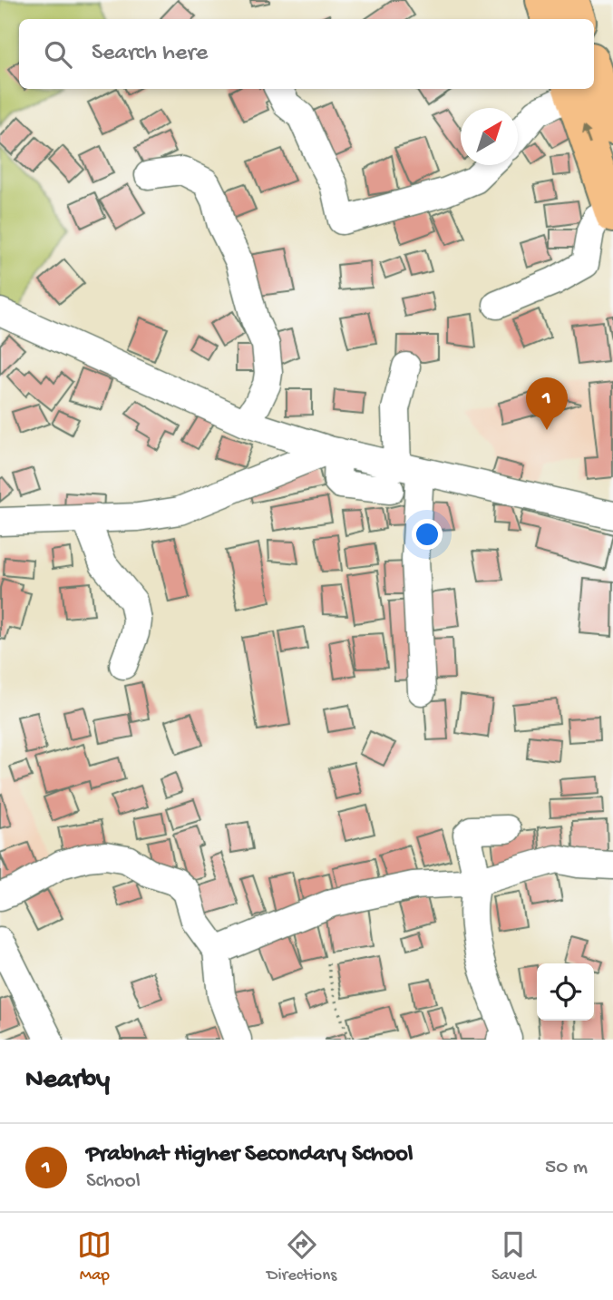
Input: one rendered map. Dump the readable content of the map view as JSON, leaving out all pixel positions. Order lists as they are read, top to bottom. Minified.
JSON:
{"north":"top right","page":{"search":"Search here","pins":"1","heading":"Nearby","list":[{"mark":"1","name":"Prabhat Higher Secondary School","note":"School","value":"50 m"}],"nav":["Map","Directions","Saved"]}}
